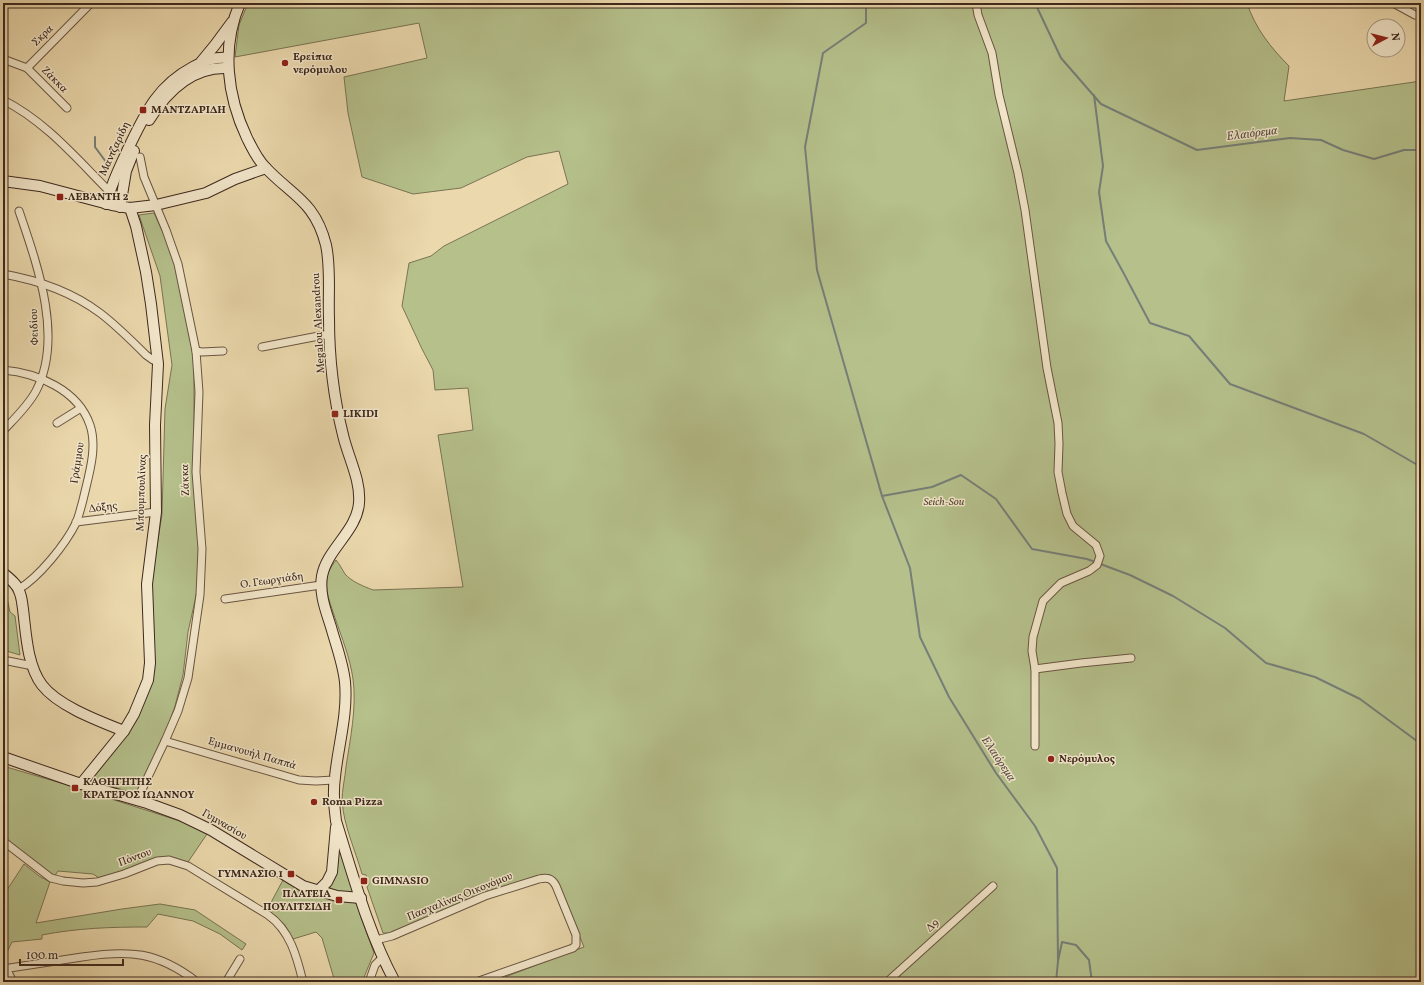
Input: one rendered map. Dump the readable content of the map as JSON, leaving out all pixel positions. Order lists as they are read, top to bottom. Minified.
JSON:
{"streets":{"street":["Σκρα","Ζάκκα","Μαντζαρίδη","Megalou Alexandrou","Φειδίου","Γράμμου","Μπουμπουλίνας","Δόξης","Ο. Γεωργιάδη","Εμμανουήλ Παππά","Γυμνασίου","Πόντου","Πασχαλίνας Οικονόμου","Δ9"]},"crossings":[["Σκρα","Ζάκκα"],["Ζάκκα","Εμμανουήλ Παππά"],["Ζάκκα","Γυμνασίου"],["Μαντζαρίδη","Megalou Alexandrou"],["Μαντζαρίδη","Μπουμπουλίνας"],["Megalou Alexandrou","Ο. Γεωργιάδη"],["Megalou Alexandrou","Εμμανουήλ Παππά"],["Megalou Alexandrou","Γυμνασίου"],["Megalou Alexandrou","Πασχαλίνας Οικονόμου"],["Φειδίου","Γράμμου"],["Γράμμου","Δόξης"],["Μπουμπουλίνας","Δόξης"],["Μπουμπουλίνας","Γυμνασίου"]],"water":["Ελαιόρεμα"],"parks":["Seich-Sou"],"places":{"other":["Ερείπια νερόμυλου","Νερόμυλος","Roma Pizza"],"transit":["ΜΑΝΤΖΑΡΙΔΗ","ΛΕΒΑΝΤΗ 2","LIKIDI","ΚΑΘΗΓΗΤΗΣ ΚΡΑΤΕΡΟΣ ΙΩΑΝΝΟΥ","ΓΥΜΝΑΣΙΟ 1","GIMNASIO","ΠΛΑΤΕΙΑ ΠΟΥΛΙΤΣΙΔΗ"]},"scale_bar":"100 m","north":"right"}
